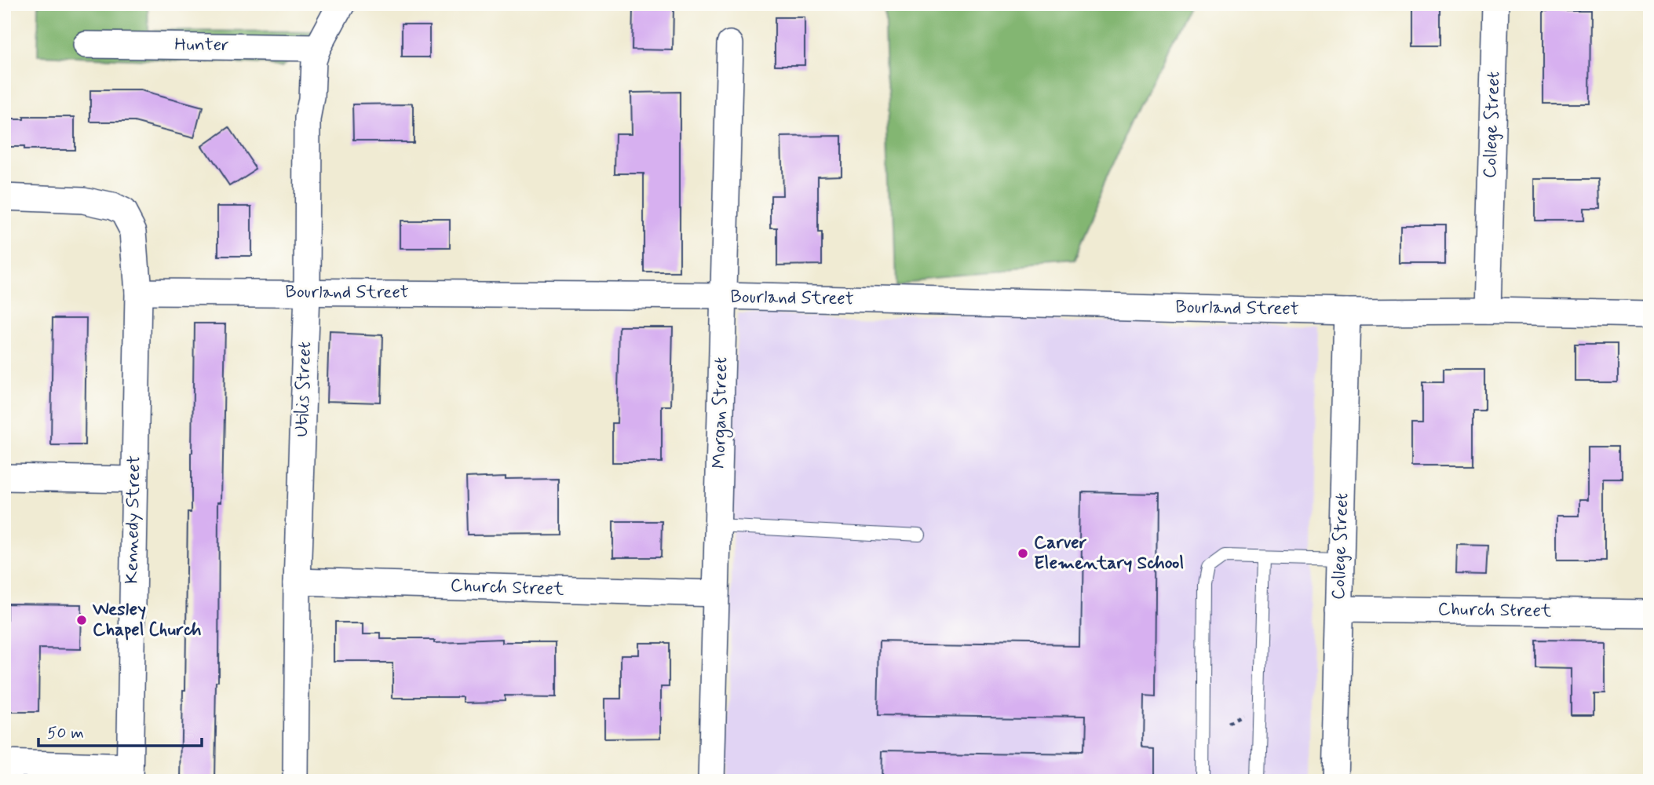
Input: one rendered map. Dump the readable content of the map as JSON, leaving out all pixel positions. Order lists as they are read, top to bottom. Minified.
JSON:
{"streets":{"street":["Hunter","College Street","Bourland Street","Utilis Street","Morgan Street","Kennedy Street","Church Street"]},"crossings":[["Hunter","Utilis Street"],["College Street","Bourland Street"],["College Street","Church Street"],["Bourland Street","Utilis Street"],["Bourland Street","Morgan Street"],["Bourland Street","Kennedy Street"],["Utilis Street","Church Street"],["Morgan Street","Church Street"]],"places":["Carver Elementary School","Wesley Chapel Church"],"scale_bar":"50 m"}
